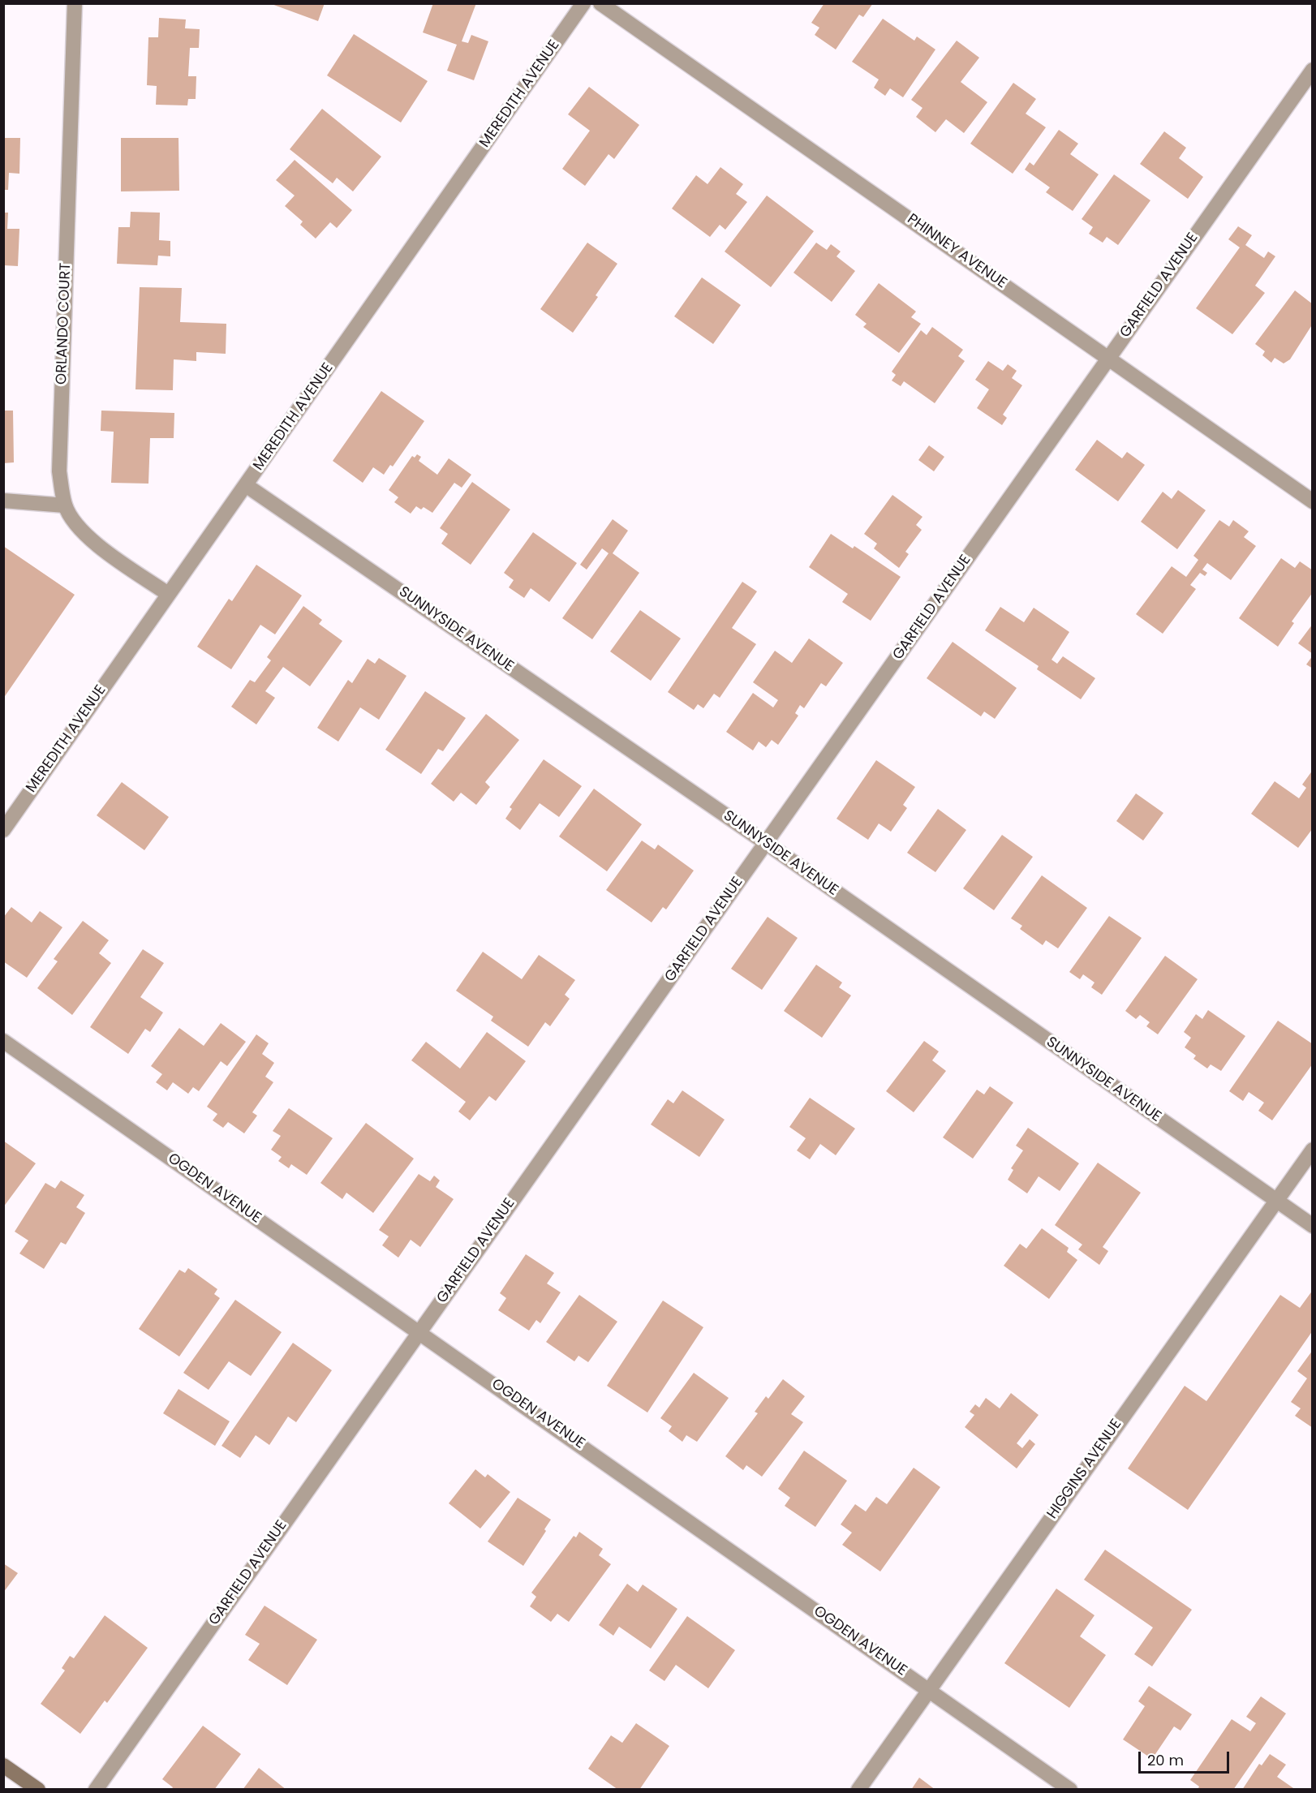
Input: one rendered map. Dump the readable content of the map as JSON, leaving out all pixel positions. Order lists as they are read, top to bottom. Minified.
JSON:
{"streets":{"street":["MEREDITH AVENUE","PHINNEY AVENUE","GARFIELD AVENUE","ORLANDO COURT","SUNNYSIDE AVENUE","OGDEN AVENUE","HIGGINS AVENUE"]},"crossings":[["MEREDITH AVENUE","ORLANDO COURT"],["MEREDITH AVENUE","SUNNYSIDE AVENUE"],["PHINNEY AVENUE","GARFIELD AVENUE"],["GARFIELD AVENUE","SUNNYSIDE AVENUE"],["GARFIELD AVENUE","OGDEN AVENUE"],["SUNNYSIDE AVENUE","HIGGINS AVENUE"],["OGDEN AVENUE","HIGGINS AVENUE"]],"scale_bar":"20 m"}
